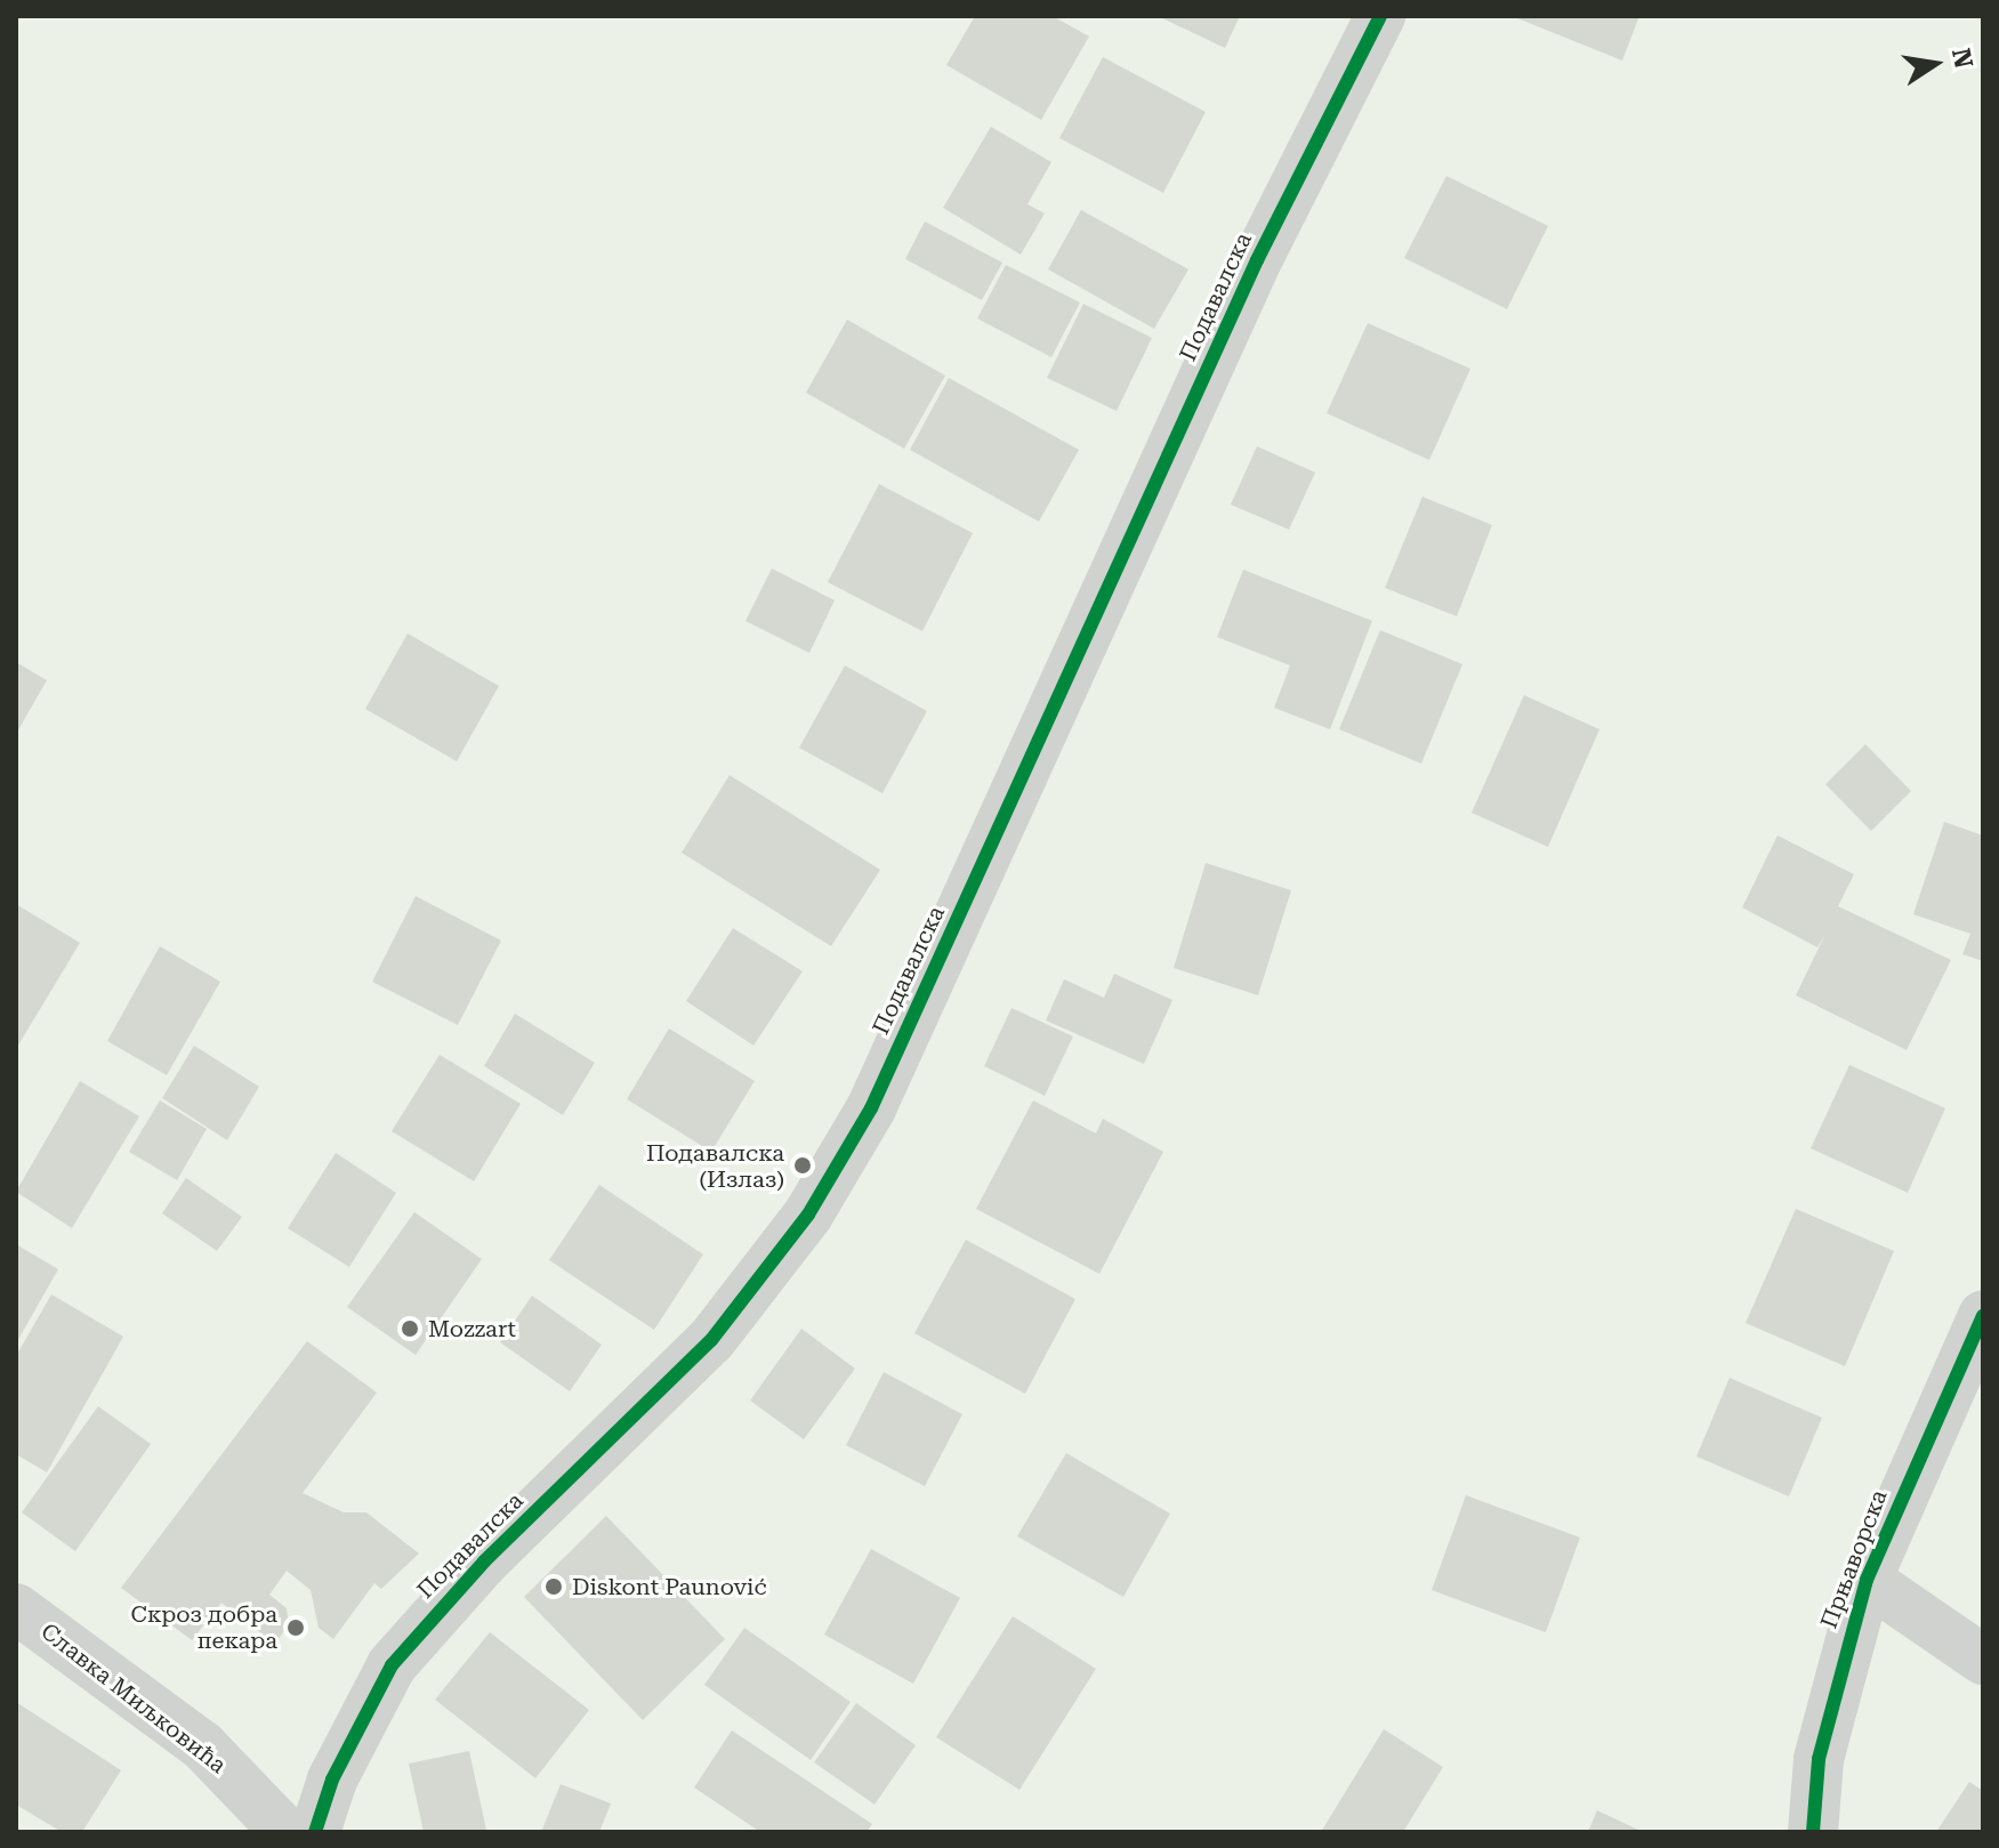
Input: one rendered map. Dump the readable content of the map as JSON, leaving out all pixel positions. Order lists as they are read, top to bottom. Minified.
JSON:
{"streets":{"street":["Подавалска","Прњаворска","Славка Миљковића"]},"places":["Подавалска (Излаз)","Mozzart","Diskont Paunović","Скроз добра пекара"],"north":"right"}
